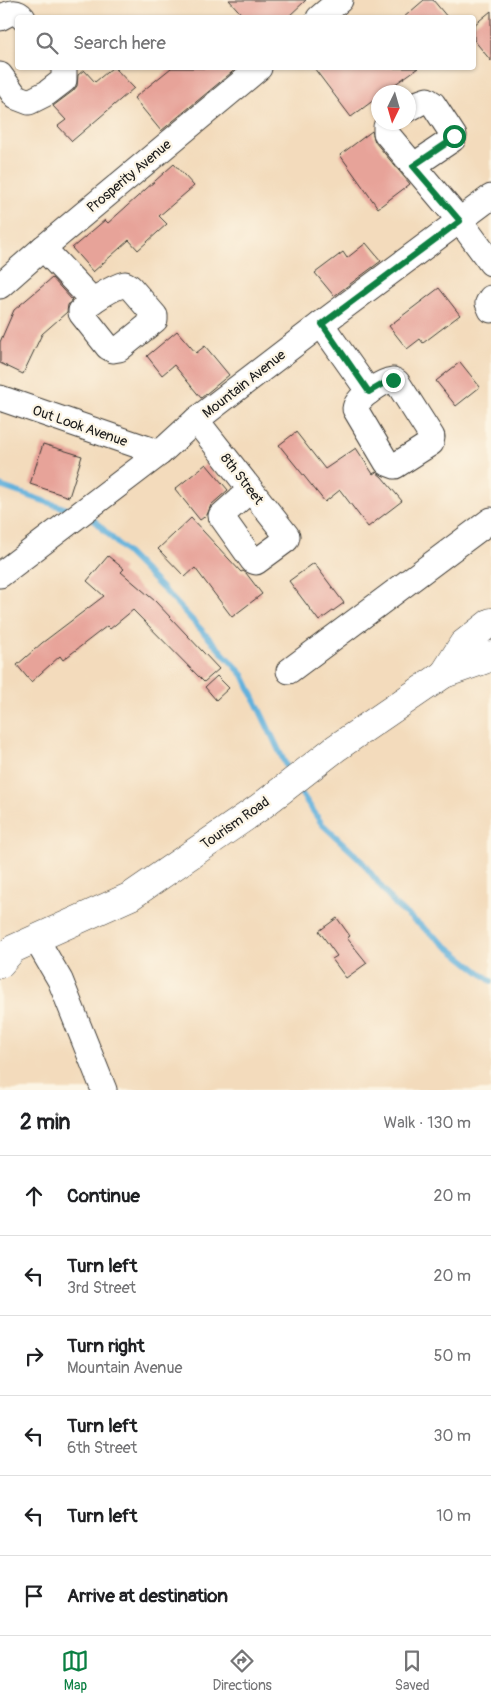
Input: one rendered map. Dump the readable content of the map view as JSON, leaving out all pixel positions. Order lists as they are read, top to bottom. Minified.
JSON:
{"streets":{"main road":["Tourism Road"],"street":["Prosperity Avenue","Mountain Avenue","Out Look Avenue","8th Street"]},"crossings":[["Mountain Avenue","Out Look Avenue"],["Mountain Avenue","8th Street"]],"north":"bottom","page":{"search":"Search here","heading":["2 min","Walk · 130 m"],"list":[["Continue","20 m"],["Turn left","3rd Street","20 m"],["Turn right","Mountain Avenue","50 m"],["Turn left","6th Street","30 m"],["Turn left","10 m"],"Arrive at destination"],"nav":["Map","Directions","Saved"]}}
